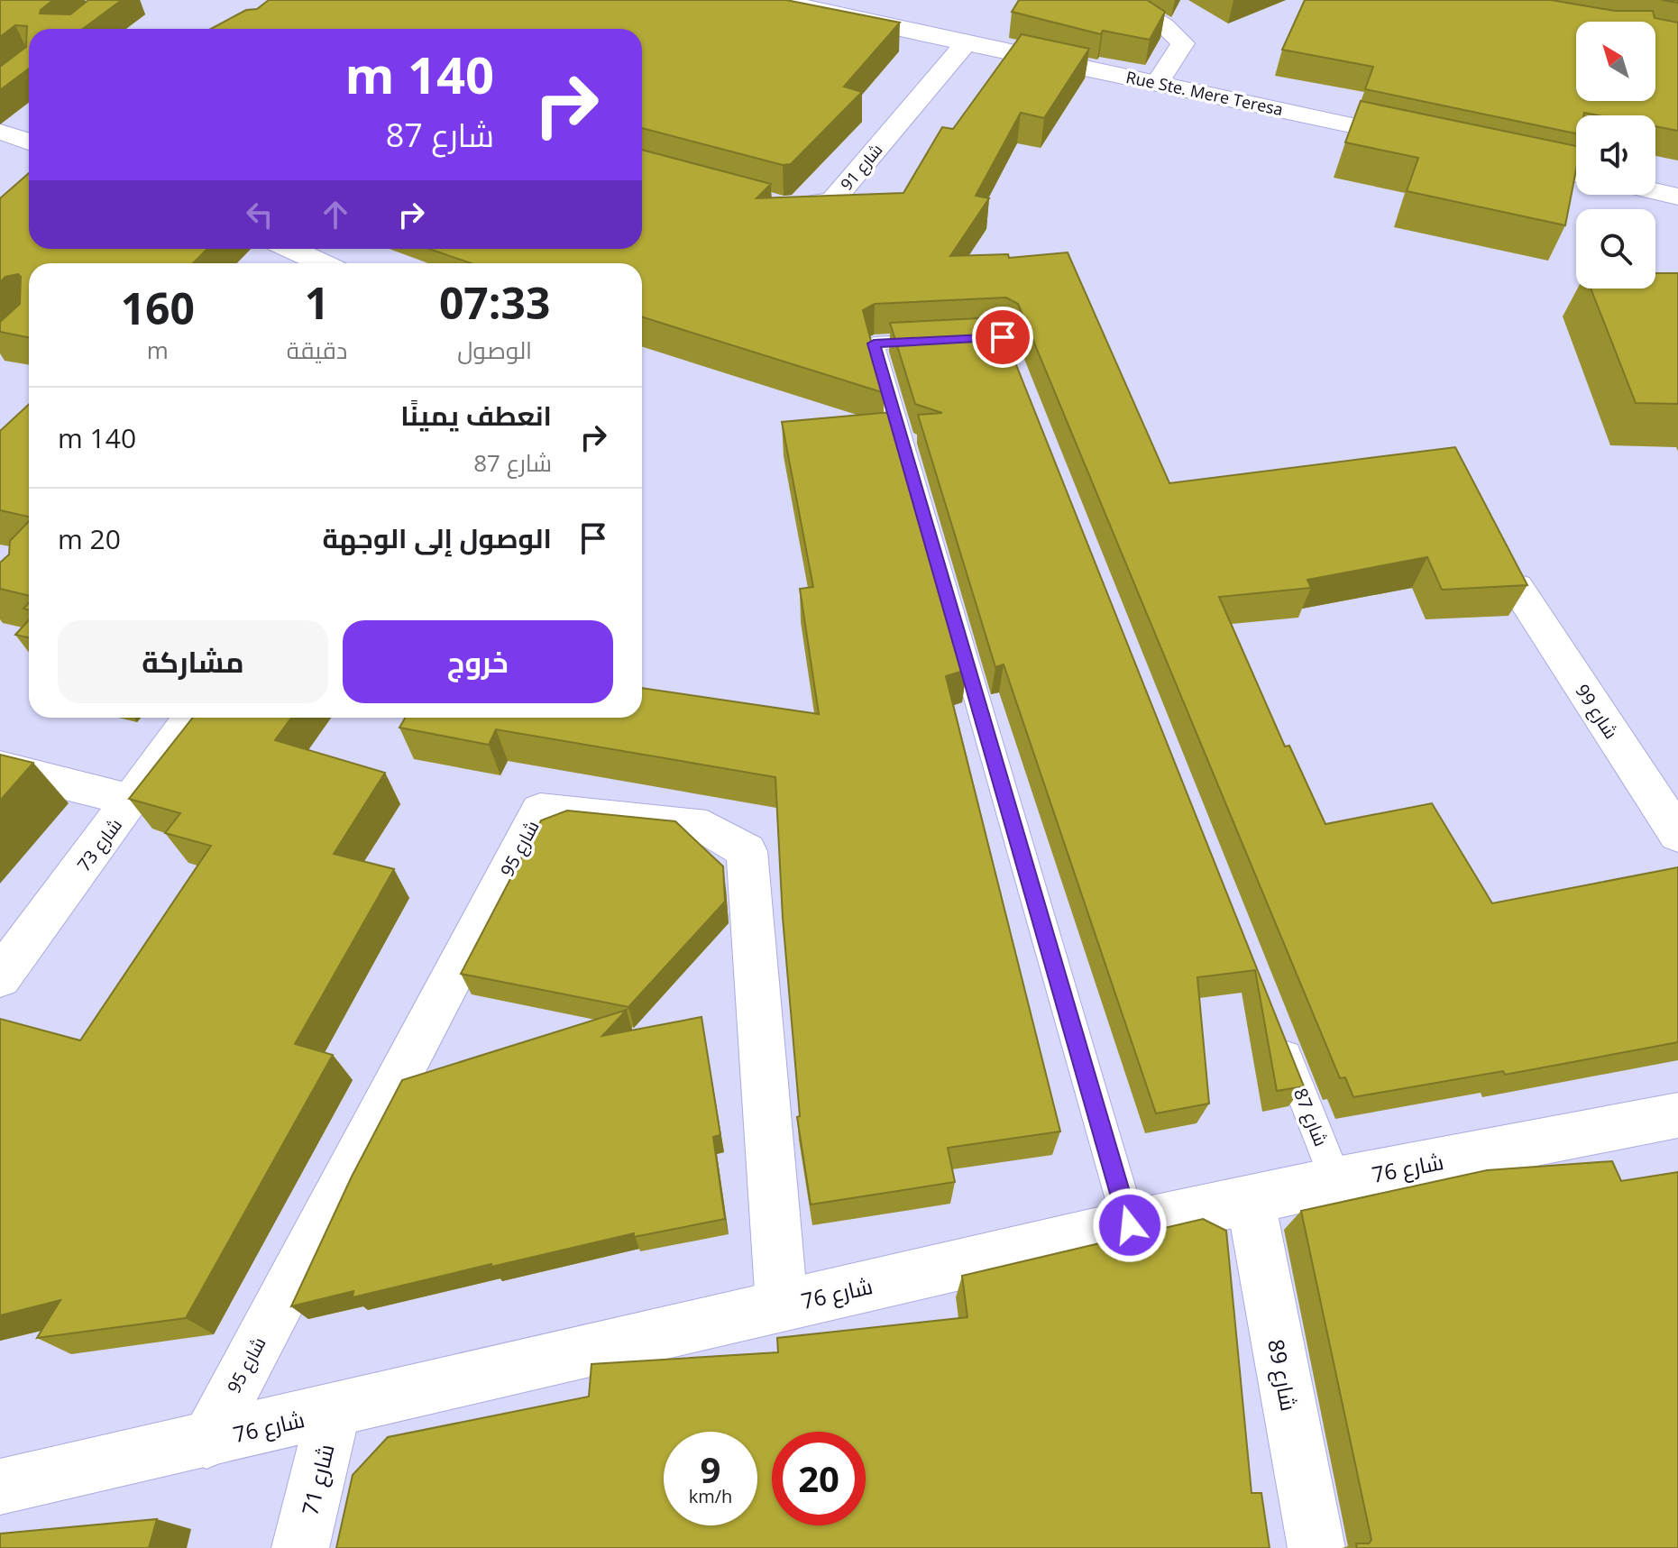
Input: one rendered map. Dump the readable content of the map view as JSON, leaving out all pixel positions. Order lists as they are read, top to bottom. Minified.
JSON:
{"streets":{"street":["Rue Ste. Mere Teresa","شارع 91","شارع 99","شارع 73","شارع 95","شارع 76","شارع 89","شارع 71"],"lane":["شارع 87"]},"crossings":[["Rue Ste. Mere Teresa","شارع 91"],["شارع 95","شارع 76"],["شارع 87","شارع 76"],["شارع 76","شارع 89"],["شارع 76","شارع 71"]],"north":"top left","page":{"turn":["140 m","شارع 87"],"eta":["07:33","الوصول","1","دقيقة","160","m"],"list":[{"name":"انعطف يمينًا","note":"شارع 87","value":"140 m"},{"name":"الوصول إلى الوجهة","value":"20 m"}],"buttons":["خروج","مشاركة"],"speed":"9 km/h","limit":"20"}}
